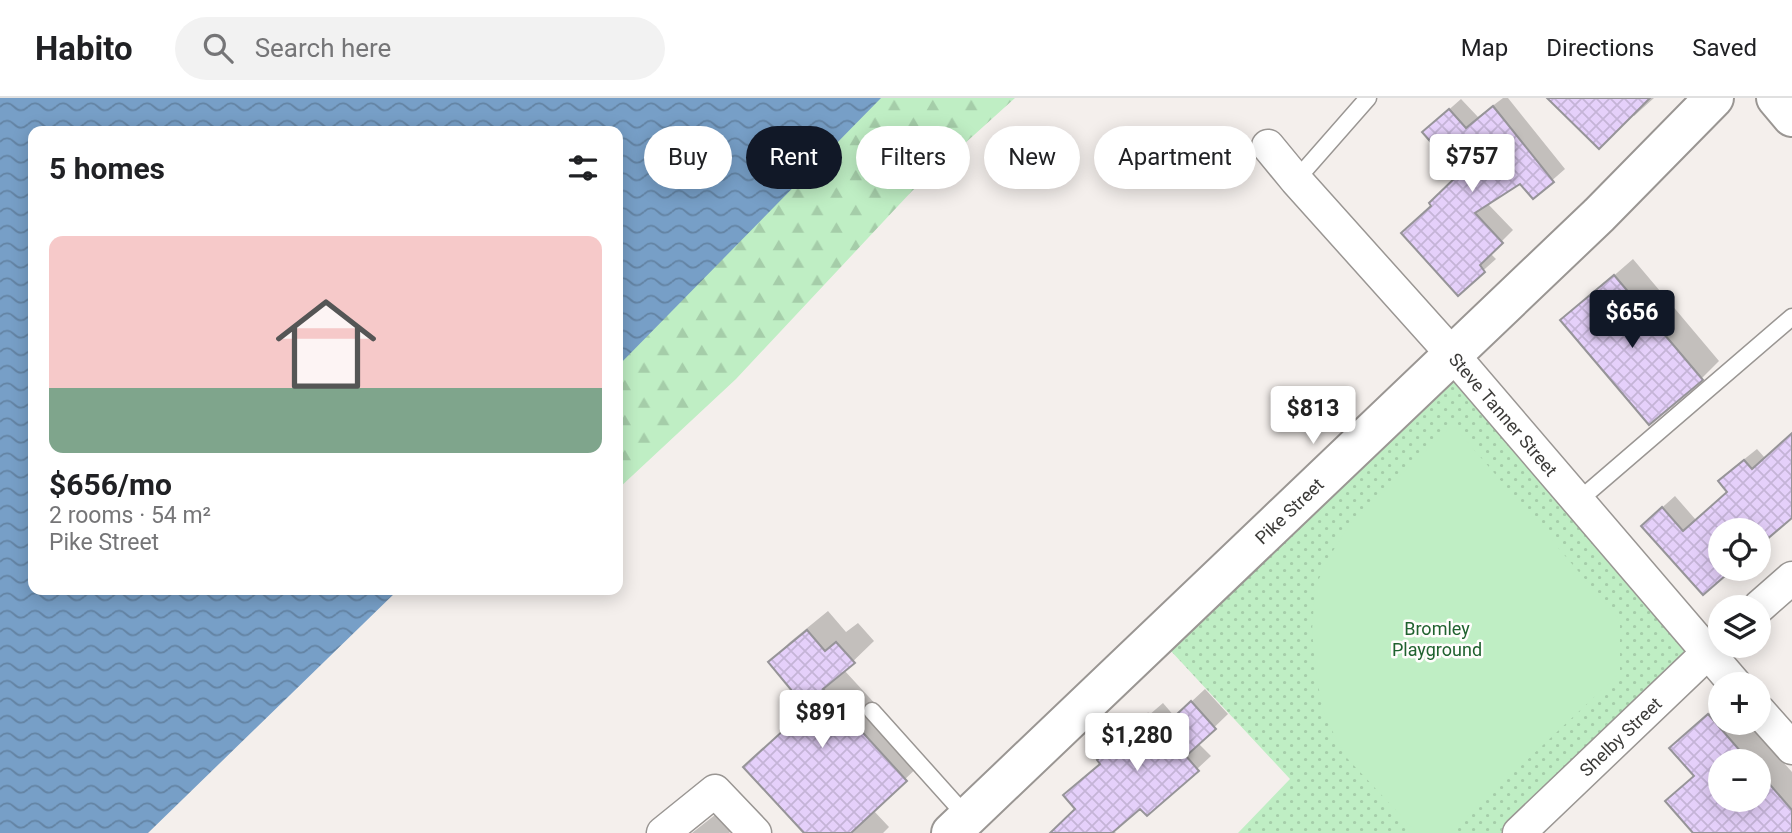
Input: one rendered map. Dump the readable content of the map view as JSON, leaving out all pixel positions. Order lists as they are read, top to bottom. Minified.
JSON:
{"streets":{"main road":["Pike Street"],"street":["Steve Tanner Street","Shelby Street"]},"crossings":[["Steve Tanner Street","Pike Street"]],"parks":["Bromley Playground"],"page":{"header":"Habito","search":"Search here","nav":["Map","Directions","Saved"],"chip":["Buy","Rent","Filters","New","Apartment"],"heading":"5 homes","price":["$757","$656","$813","$891","$1,280"],"list":[{"name":"$656/mo","note":"2 rooms · 54 m² · Pike Street"}],"map_buttons":["+","−"]}}
